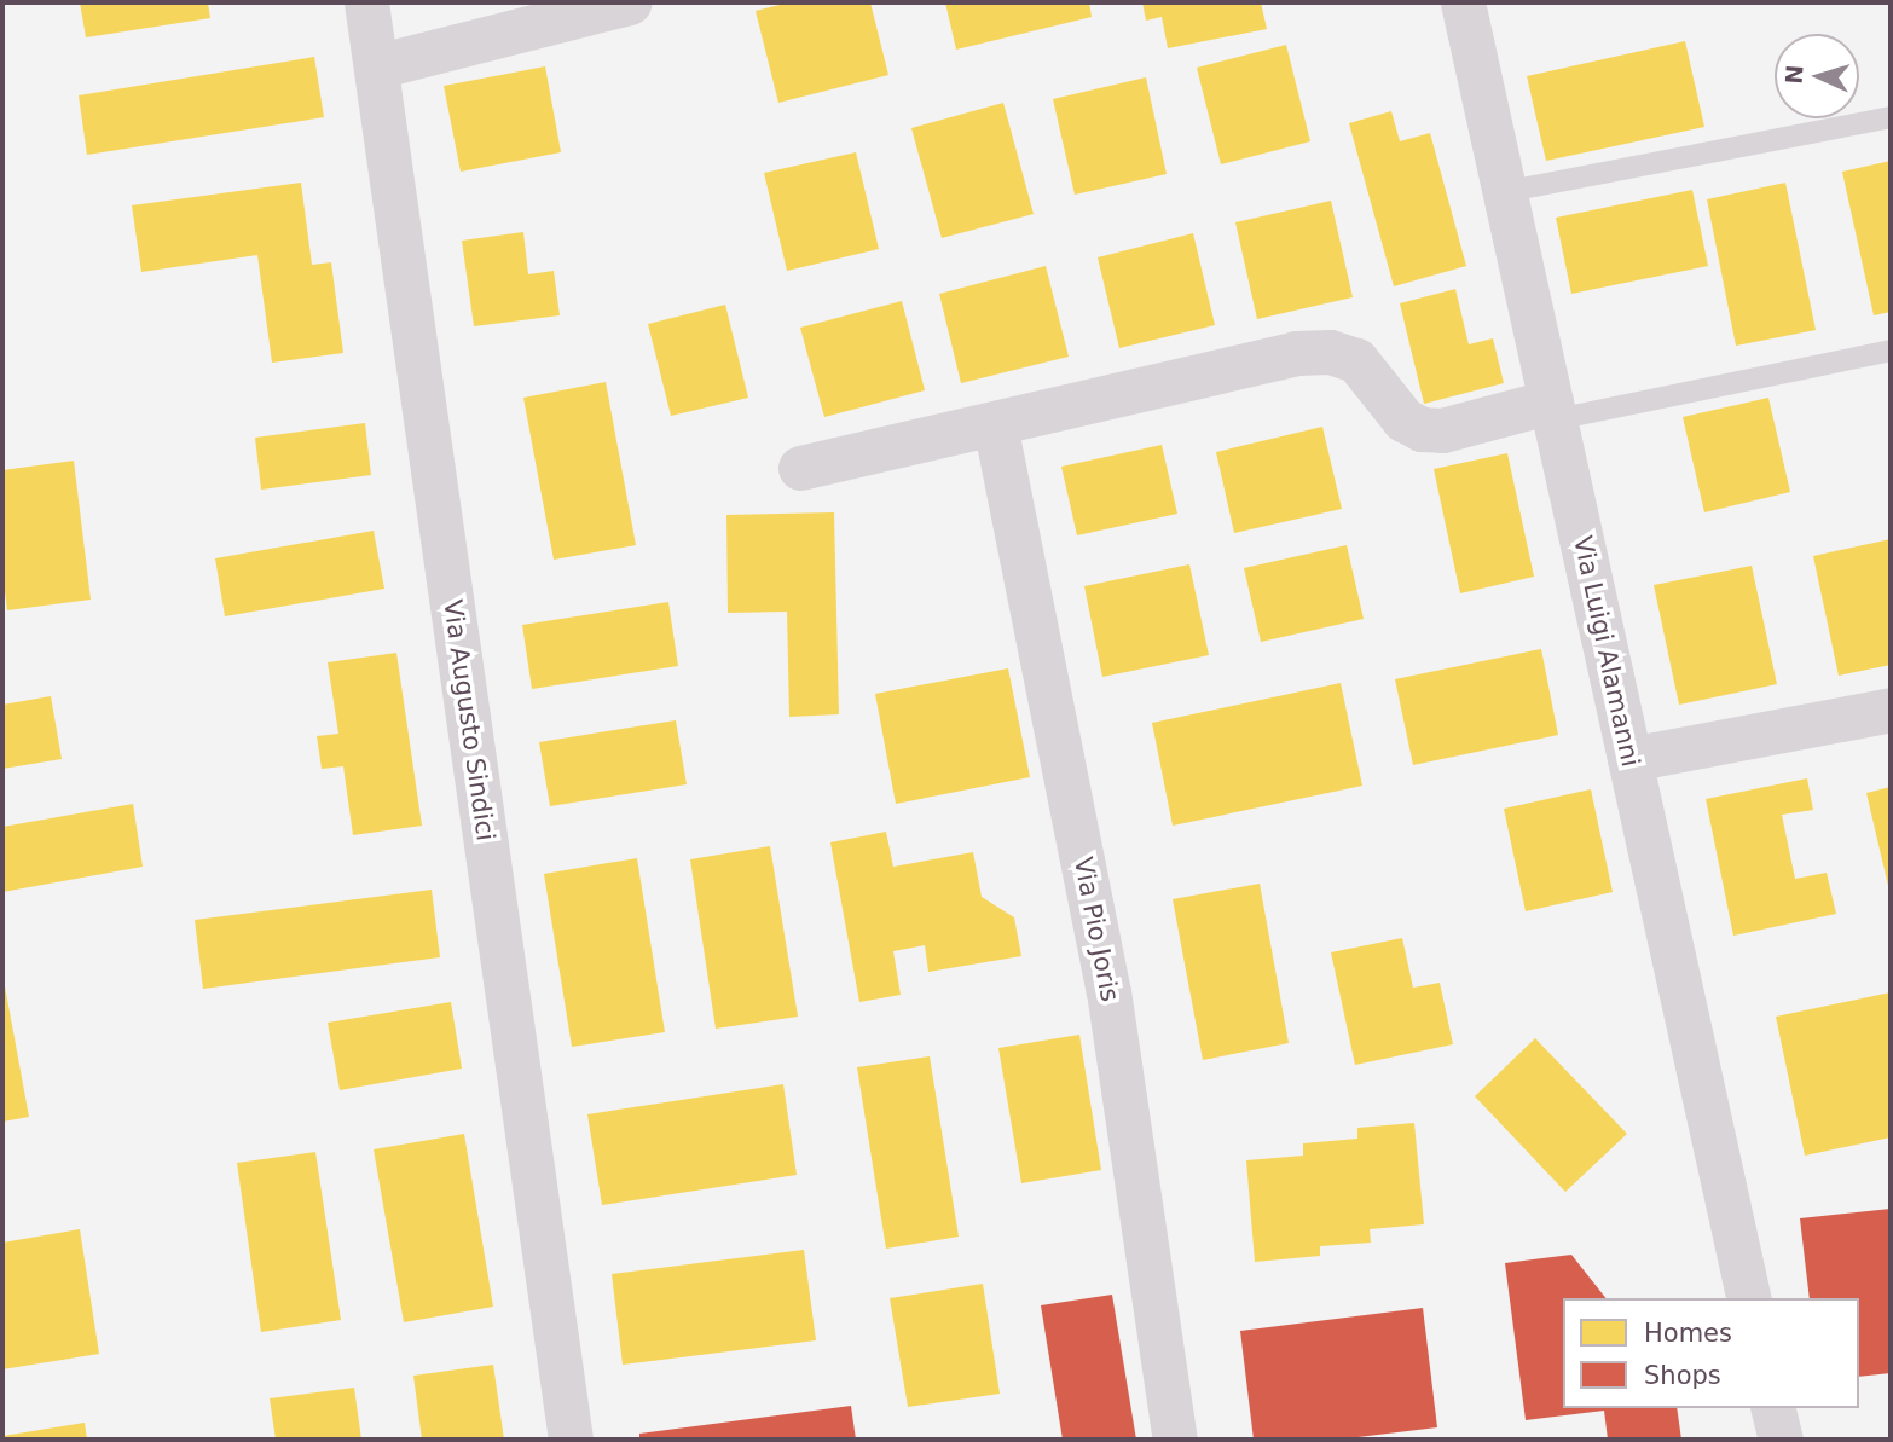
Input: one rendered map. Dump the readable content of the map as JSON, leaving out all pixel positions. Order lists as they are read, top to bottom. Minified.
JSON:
{"streets":{"street":["Via Luigi Alamanni","Via Augusto Sindici","Via Pio Joris"]},"legend":["Homes","Shops"],"north":"left"}
